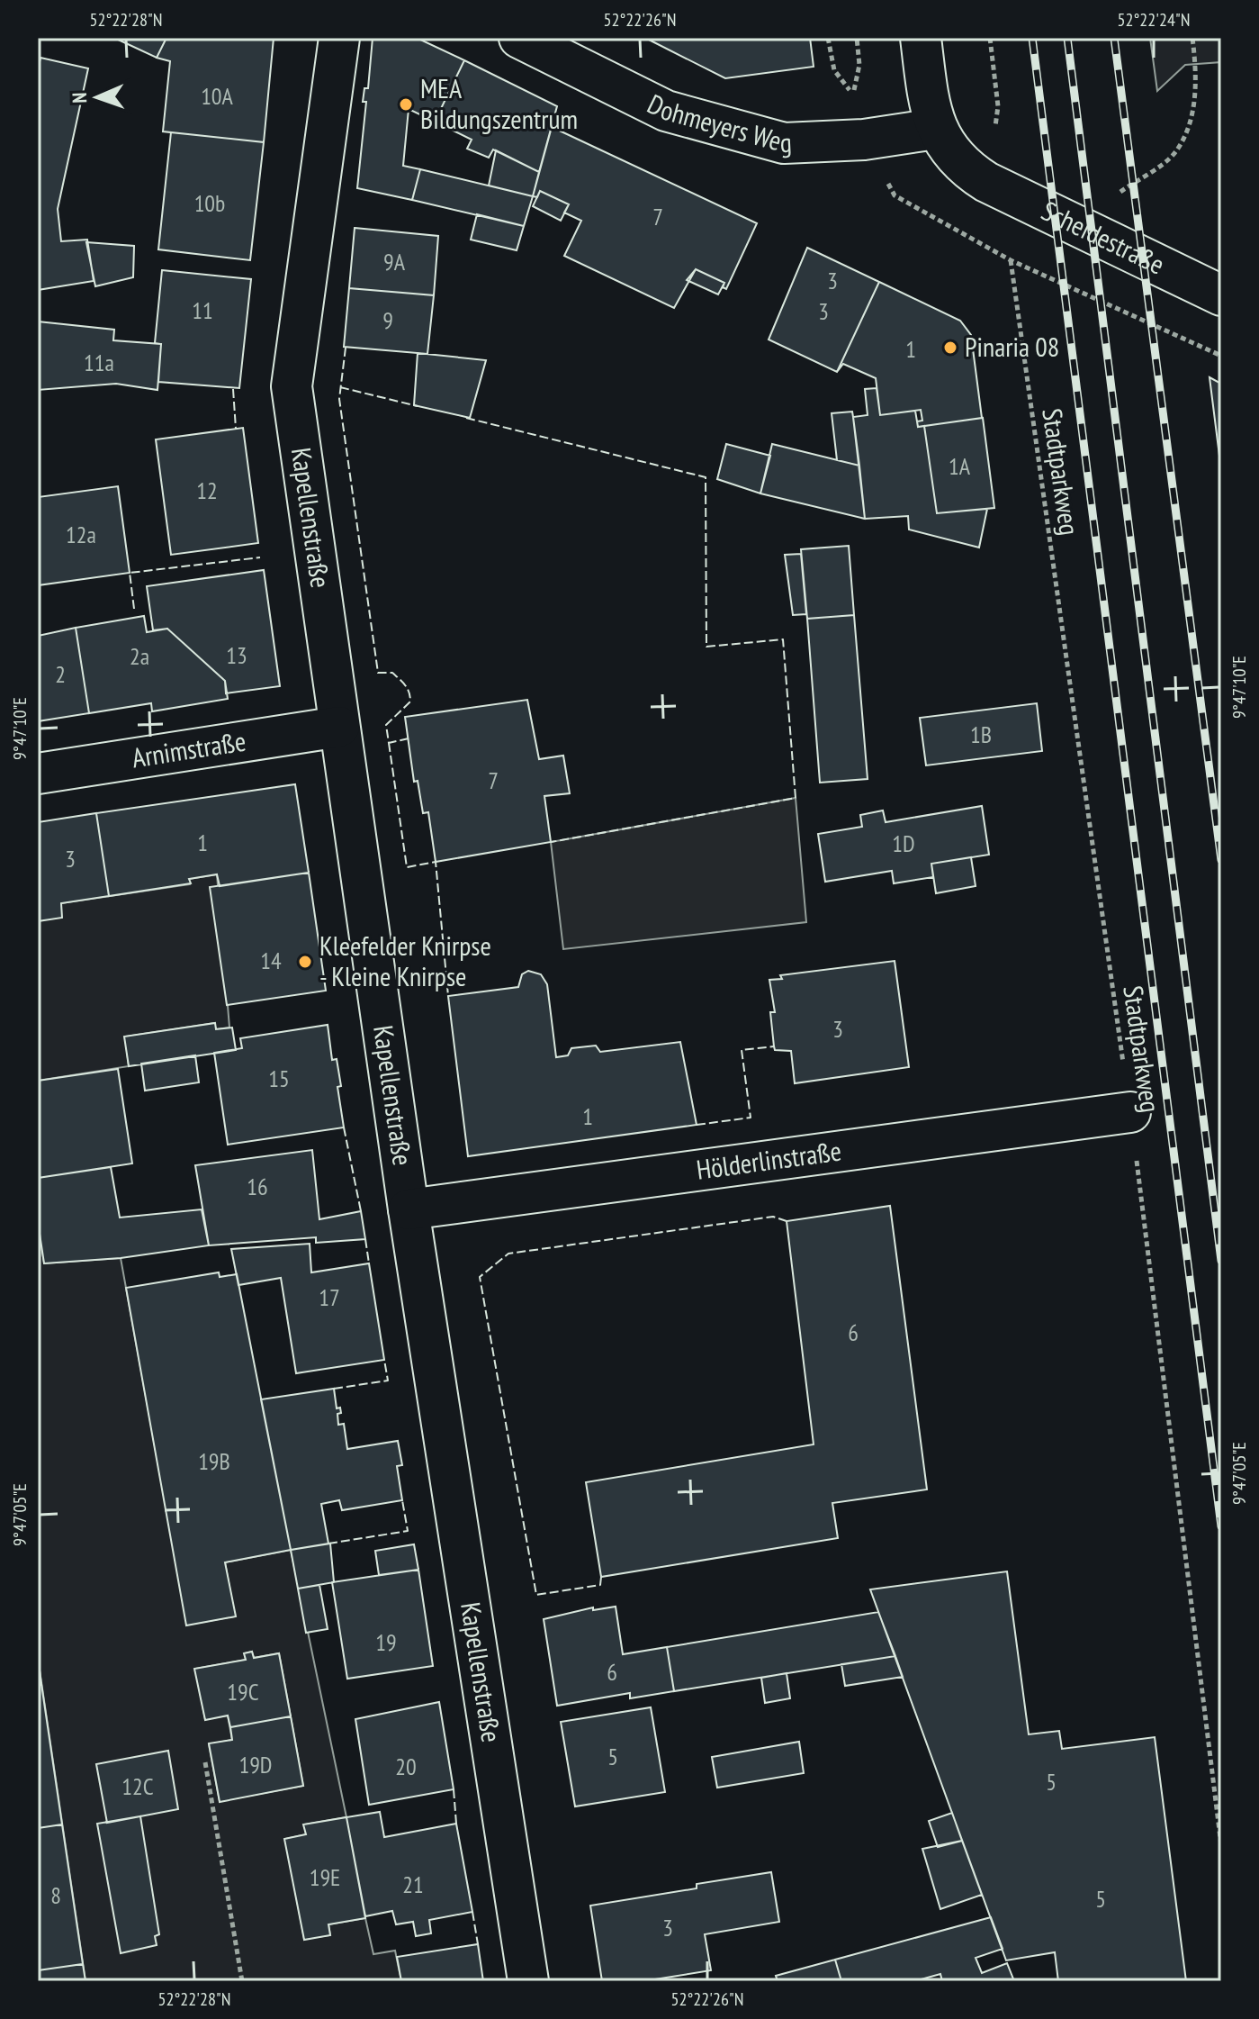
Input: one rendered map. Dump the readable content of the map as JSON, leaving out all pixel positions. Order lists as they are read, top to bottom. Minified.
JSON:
{"streets":{"street":["Dohmeyers Weg","Scheidestraße","Kapellenstraße","Arnimstraße","Hölderlinstraße"],"path":["Stadtparkweg"]},"crossings":[["Dohmeyers Weg","Scheidestraße"],["Stadtparkweg","Hölderlinstraße"],["Kapellenstraße","Arnimstraße"],["Kapellenstraße","Hölderlinstraße"]],"places":["MEA Bildungszentrum","Pinaria 08","Kleefelder Knirpse - Kleine Knirpse"],"house_numbers":["10A","10b","7","9A","3","11","3","9","1","11a","1A","12","12a","13","2a","2","1B","7","1","1D","3","14","3","15","1","16","17","6","19B","19","6","19C","5","19D","20","5","12C","19E","21","8","5","3"],"north":"left","coordinates":["52°22'28\"N","52°22'26\"N","52°22'24\"N","9°47'10\"E","9°47'05\"E"]}
